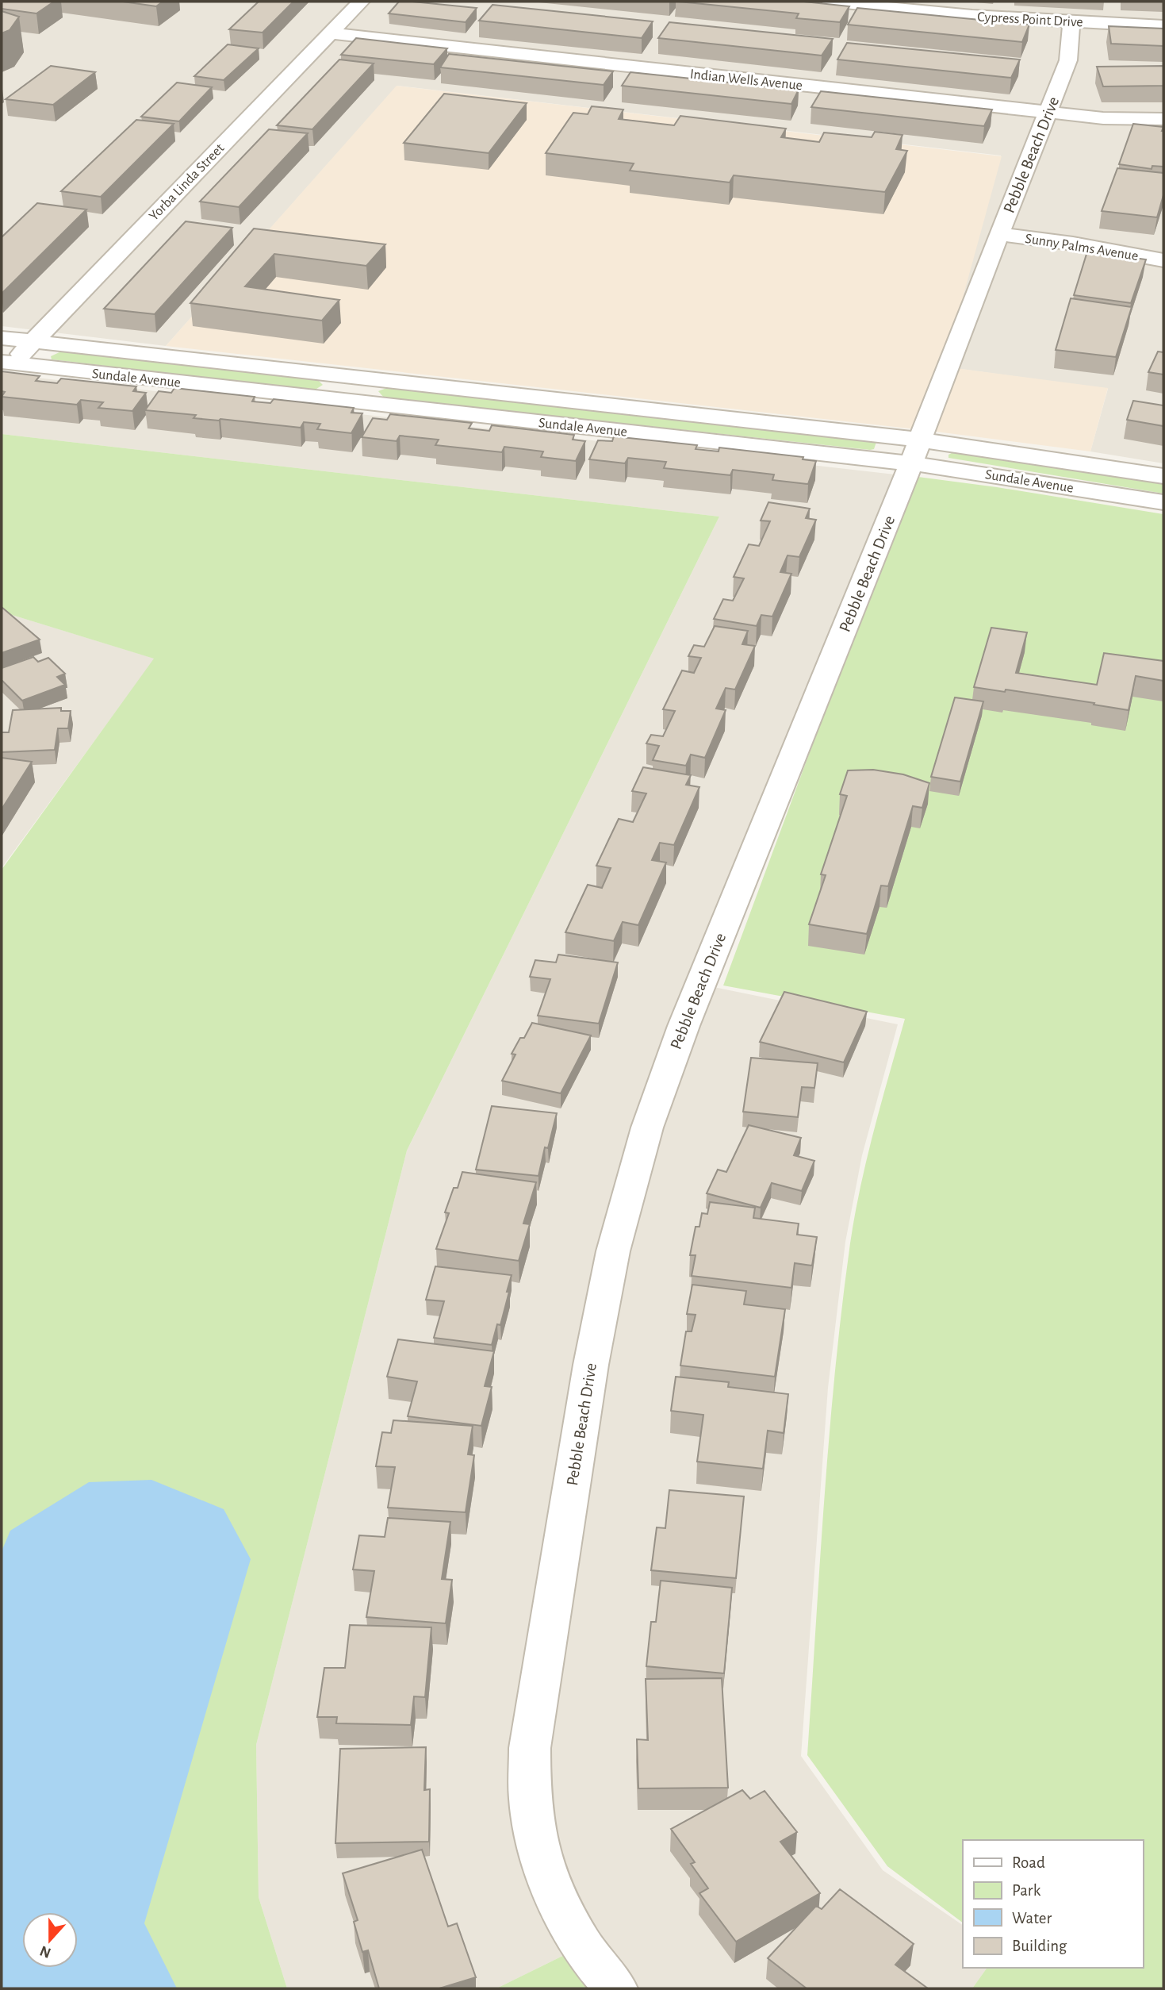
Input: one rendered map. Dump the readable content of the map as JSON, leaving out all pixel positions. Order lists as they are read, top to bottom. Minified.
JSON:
{"streets":{"street":["Cypress Point Drive","Indian Wells Avenue","Pebble Beach Drive","Yorba Linda Street","Sunny Palms Avenue","Sundale Avenue"]},"crossings":[["Cypress Point Drive","Pebble Beach Drive"],["Indian Wells Avenue","Pebble Beach Drive"],["Indian Wells Avenue","Yorba Linda Street"],["Pebble Beach Drive","Sunny Palms Avenue"],["Pebble Beach Drive","Sundale Avenue"],["Yorba Linda Street","Sundale Avenue"]],"legend":["Road","Park","Water","Building"],"north":"bottom"}
